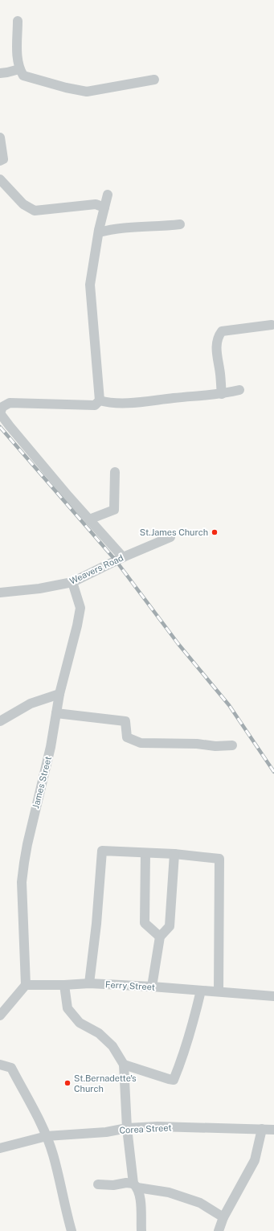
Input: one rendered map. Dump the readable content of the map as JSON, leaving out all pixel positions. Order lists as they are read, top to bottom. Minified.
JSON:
{"streets":{"street":["Weavers Road","James Street","Ferry Street","Corea Street"]},"crossings":[["Weavers Road","James Street"],["James Street","Ferry Street"]],"places":["St.James Church","St.Bernadette's Church"]}
